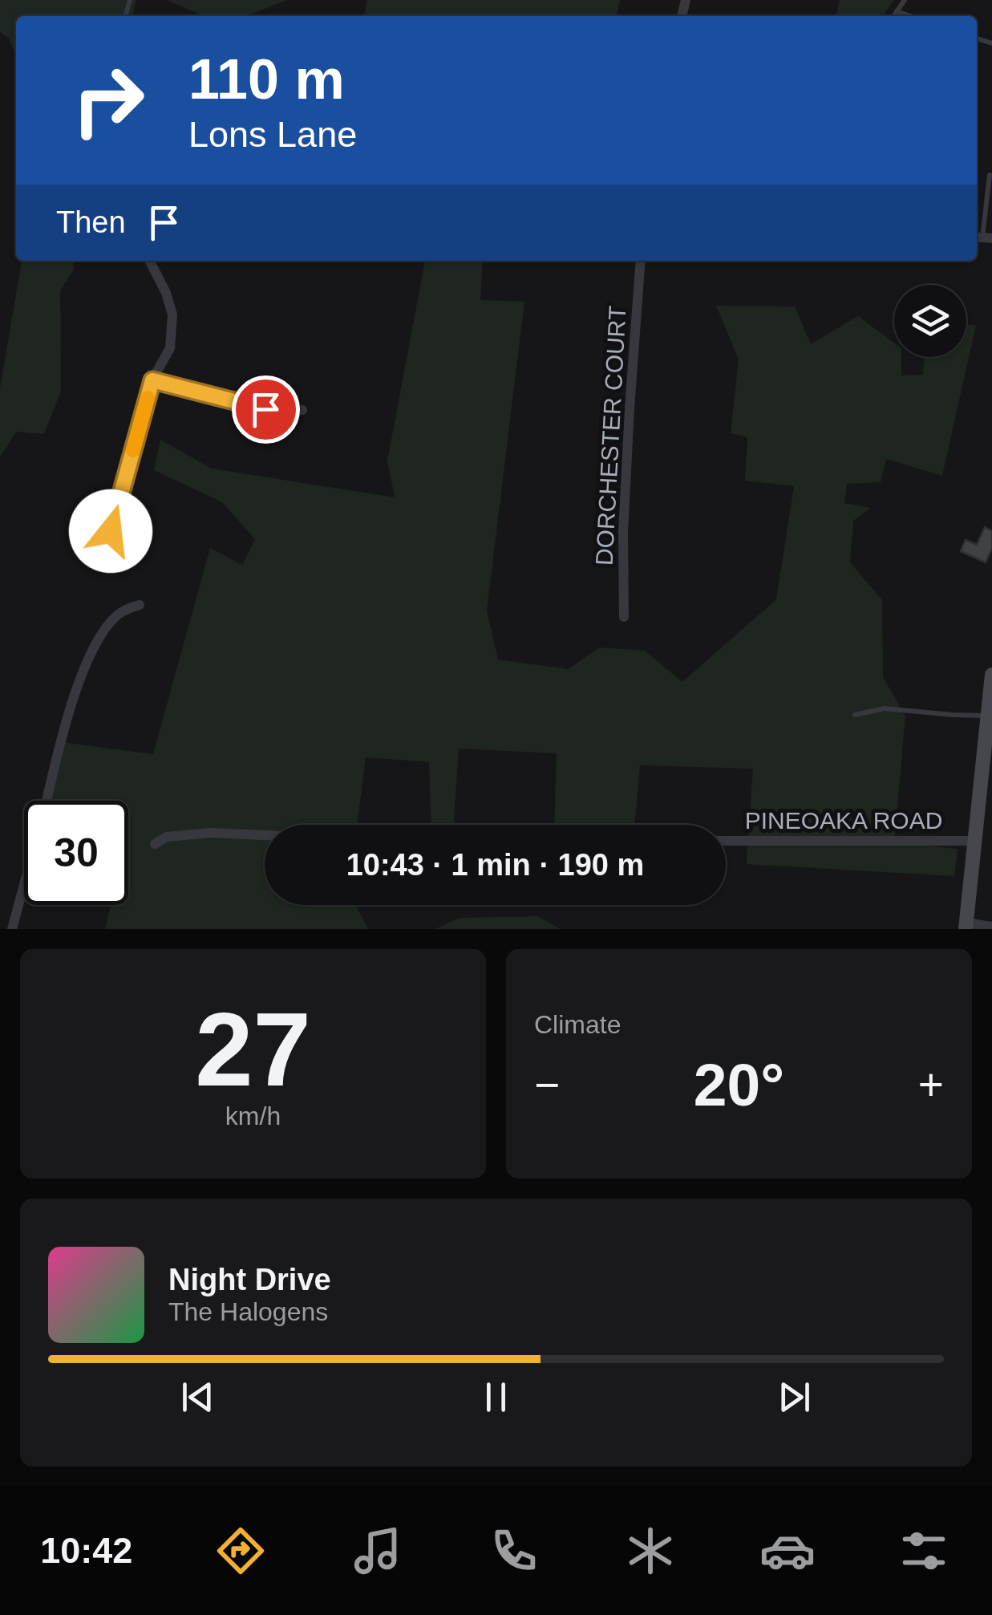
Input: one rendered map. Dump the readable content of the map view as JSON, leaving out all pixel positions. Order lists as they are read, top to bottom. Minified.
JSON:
{"streets":{"street":["DORCHESTER COURT","PINEOAKA ROAD"]},"page":{"turn":["110 m","Lons Lane"],"then":"Then","limit":"30","trip":"10:43 · 1 min · 190 m","tile":[["27","km/h"],"Climate"],"heat":["−","20°","+"],"song":["Night Drive","The Halogens"],"tabs":"10:42"}}
